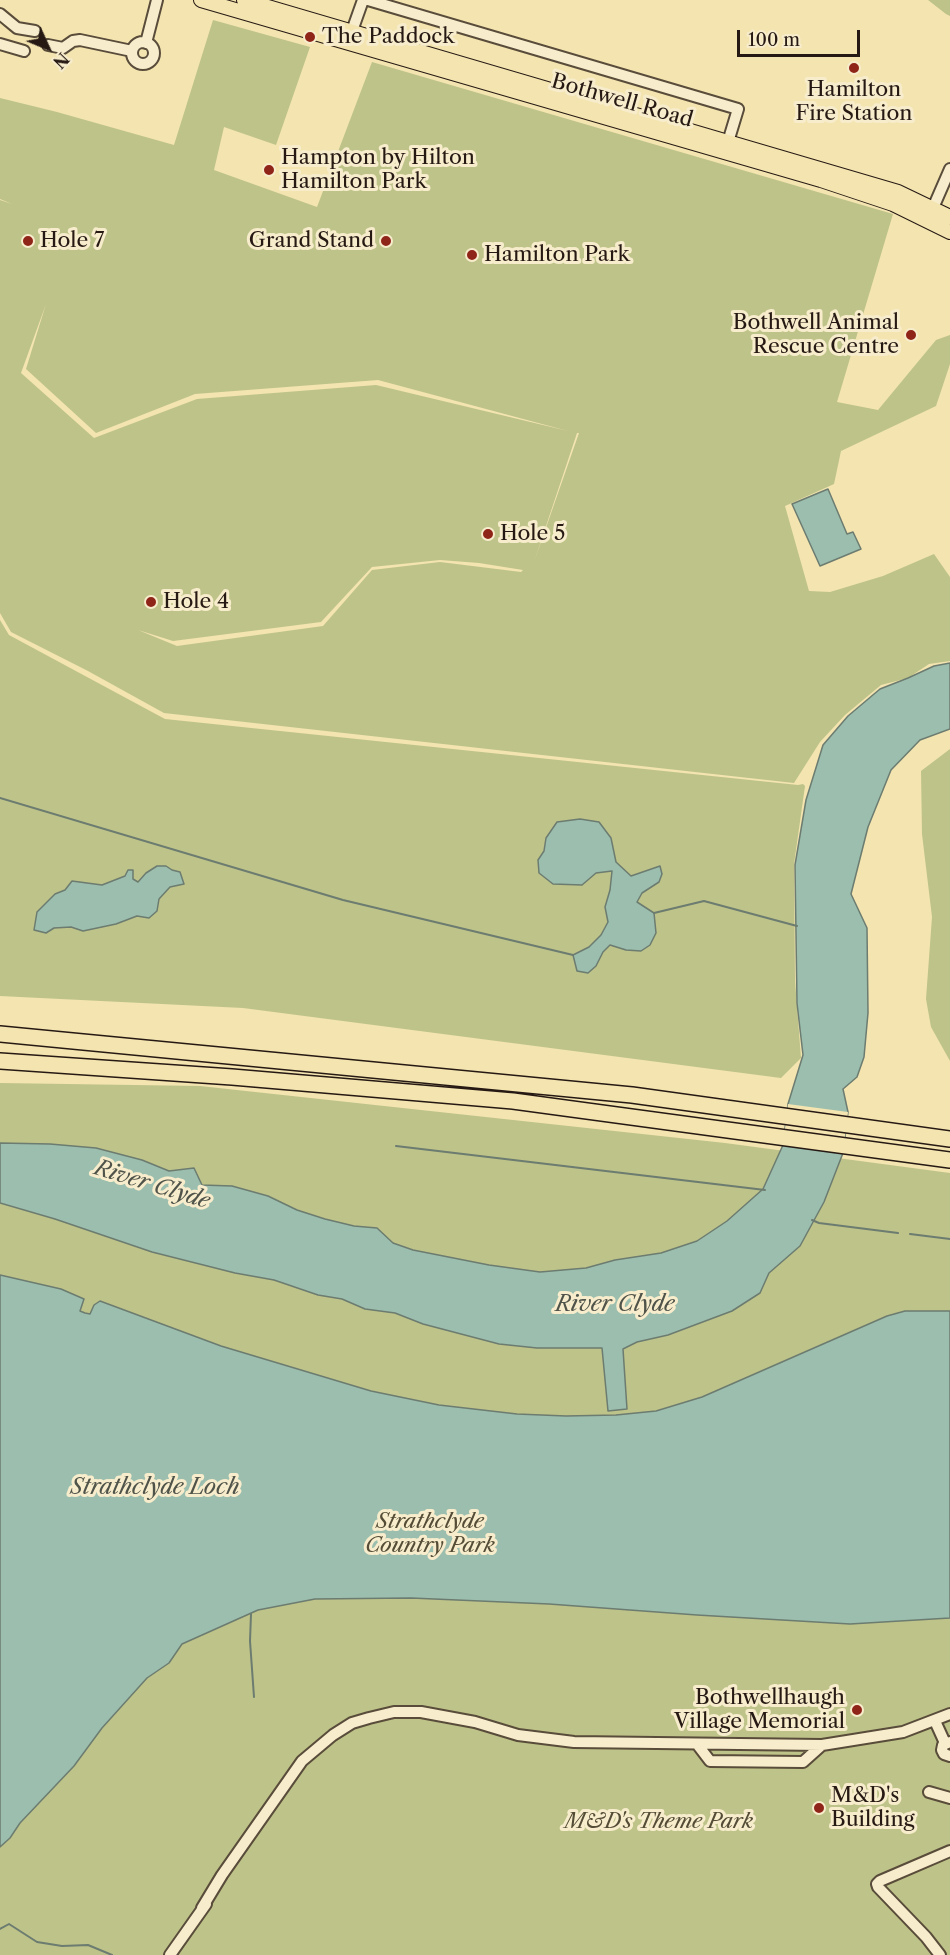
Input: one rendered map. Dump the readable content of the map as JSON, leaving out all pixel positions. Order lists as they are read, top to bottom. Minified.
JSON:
{"streets":{"main road":["Bothwell Road"]},"water":["River Clyde","Strathclyde Loch"],"parks":["Strathclyde Country Park","M&D's Theme Park"],"places":["The Paddock","Hamilton Fire Station","Hampton by Hilton Hamilton Park","Hole 7","Grand Stand","Hamilton Park","Bothwell Animal Rescue Centre","Hole 5","Hole 4","Bothwellhaugh Village Memorial","M&D's Building"],"scale_bar":"100 m","north":"bottom right"}
